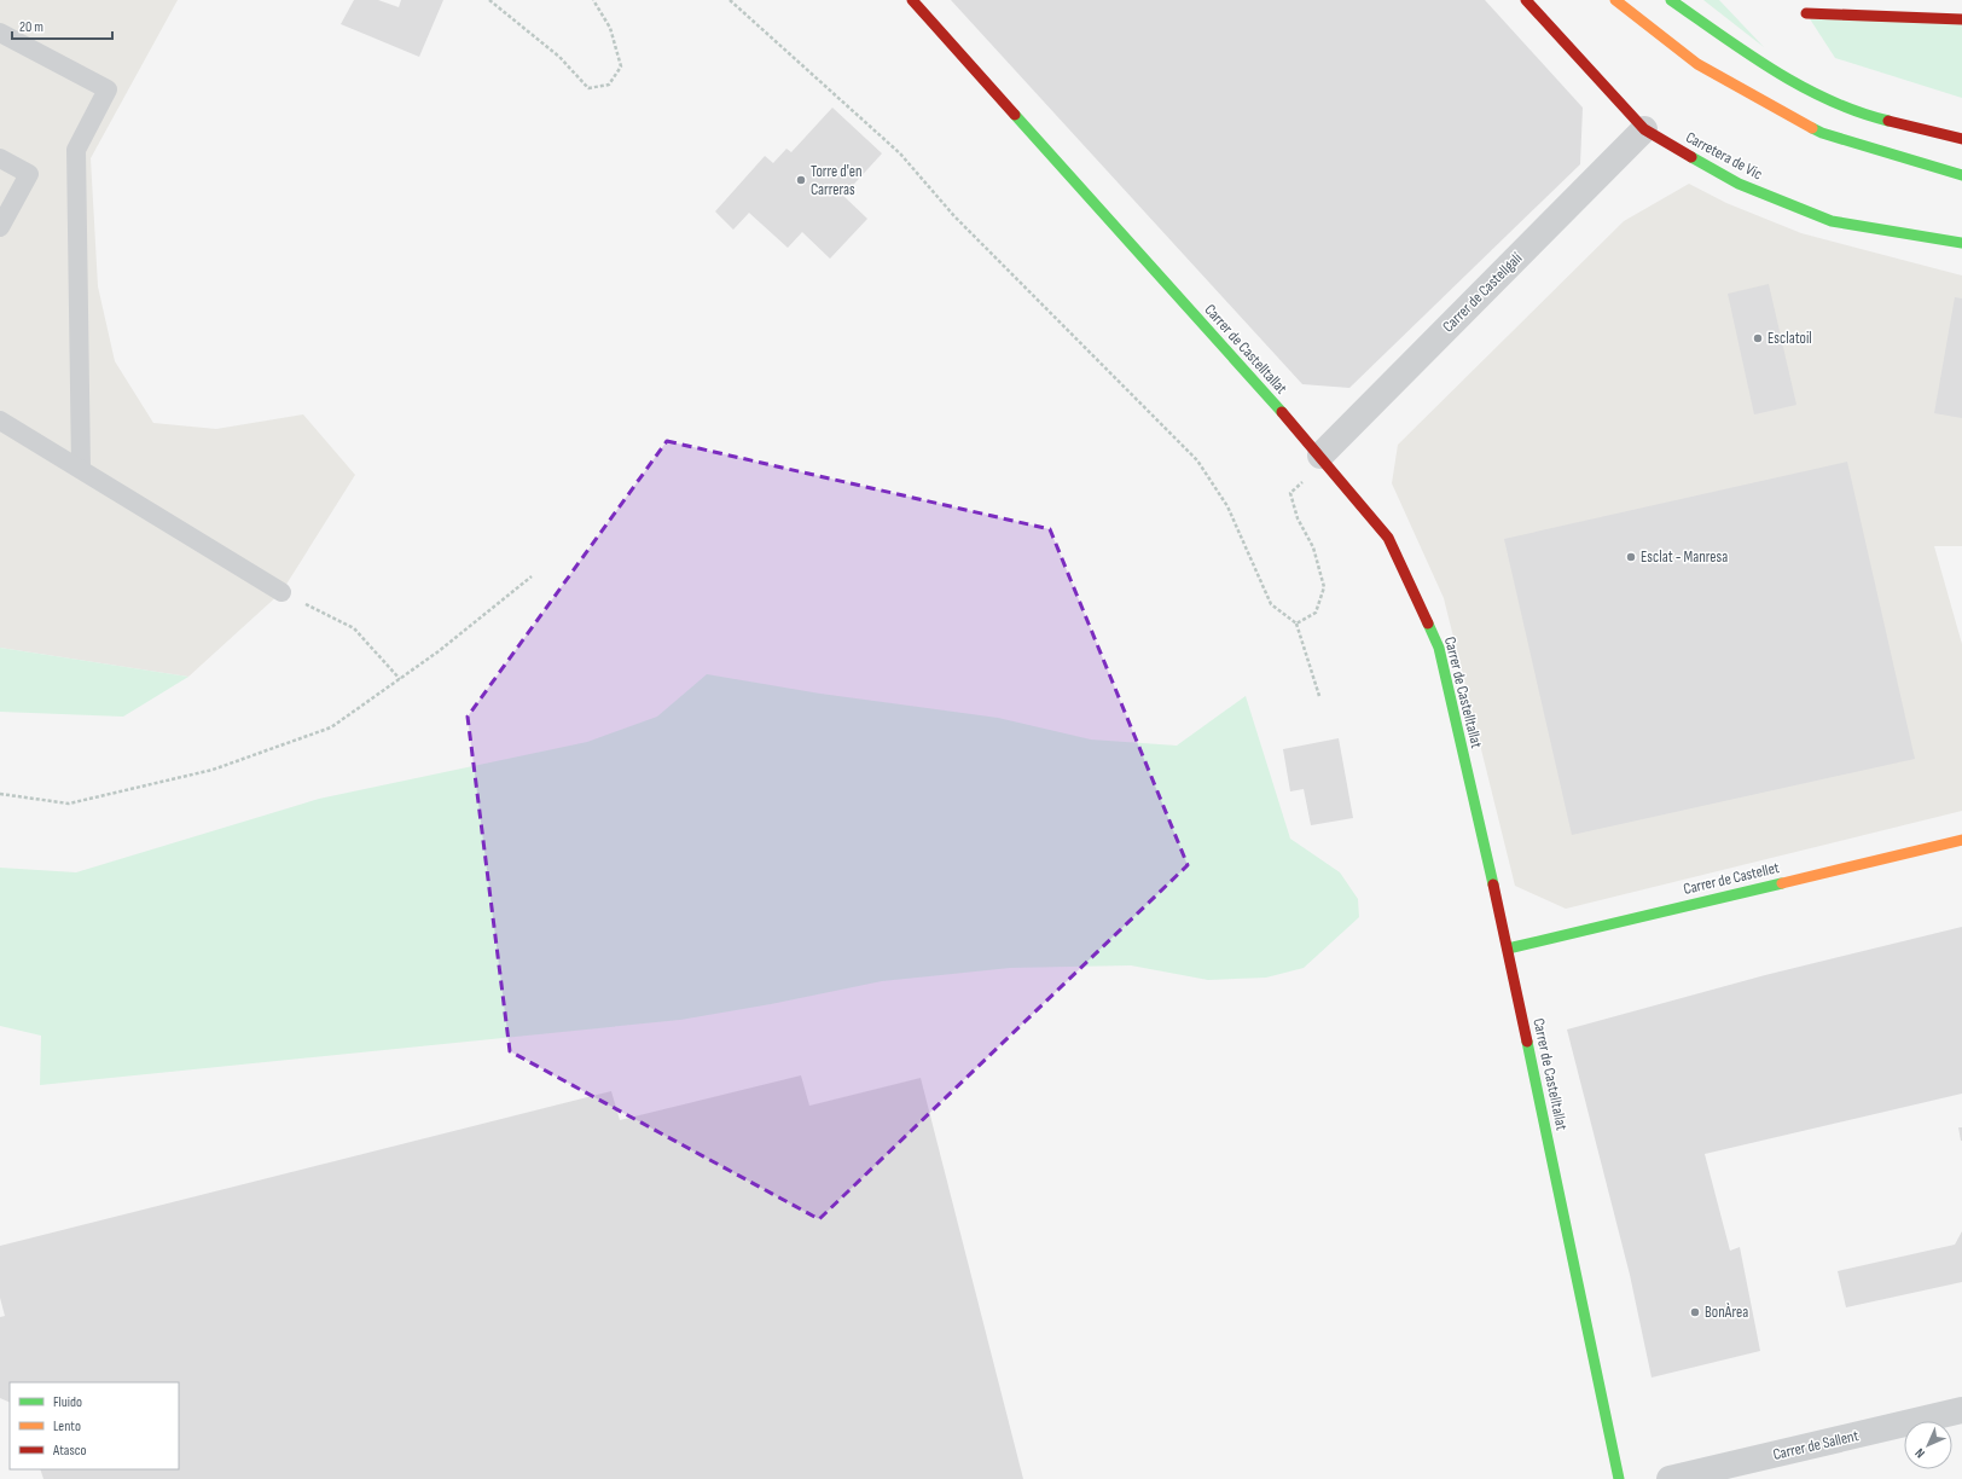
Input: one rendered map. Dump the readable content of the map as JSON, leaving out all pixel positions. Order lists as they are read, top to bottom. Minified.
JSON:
{"streets":{"street":["Carretera de Vic","Carrer de Castellgalí","Carrer de Castelltallat","Carrer de Castellet","Carrer de Sallent"]},"crossings":[["Carretera de Vic","Carrer de Castellgalí"],["Carrer de Castellgalí","Carrer de Castelltallat"],["Carrer de Castelltallat","Carrer de Castellet"]],"places":["Torre d'en Carreras","Esclatoil","Esclat - Manresa","BonÀrea"],"legend":["Fluido","Lento","Atasco"],"scale_bar":"20 m","north":"bottom left"}
